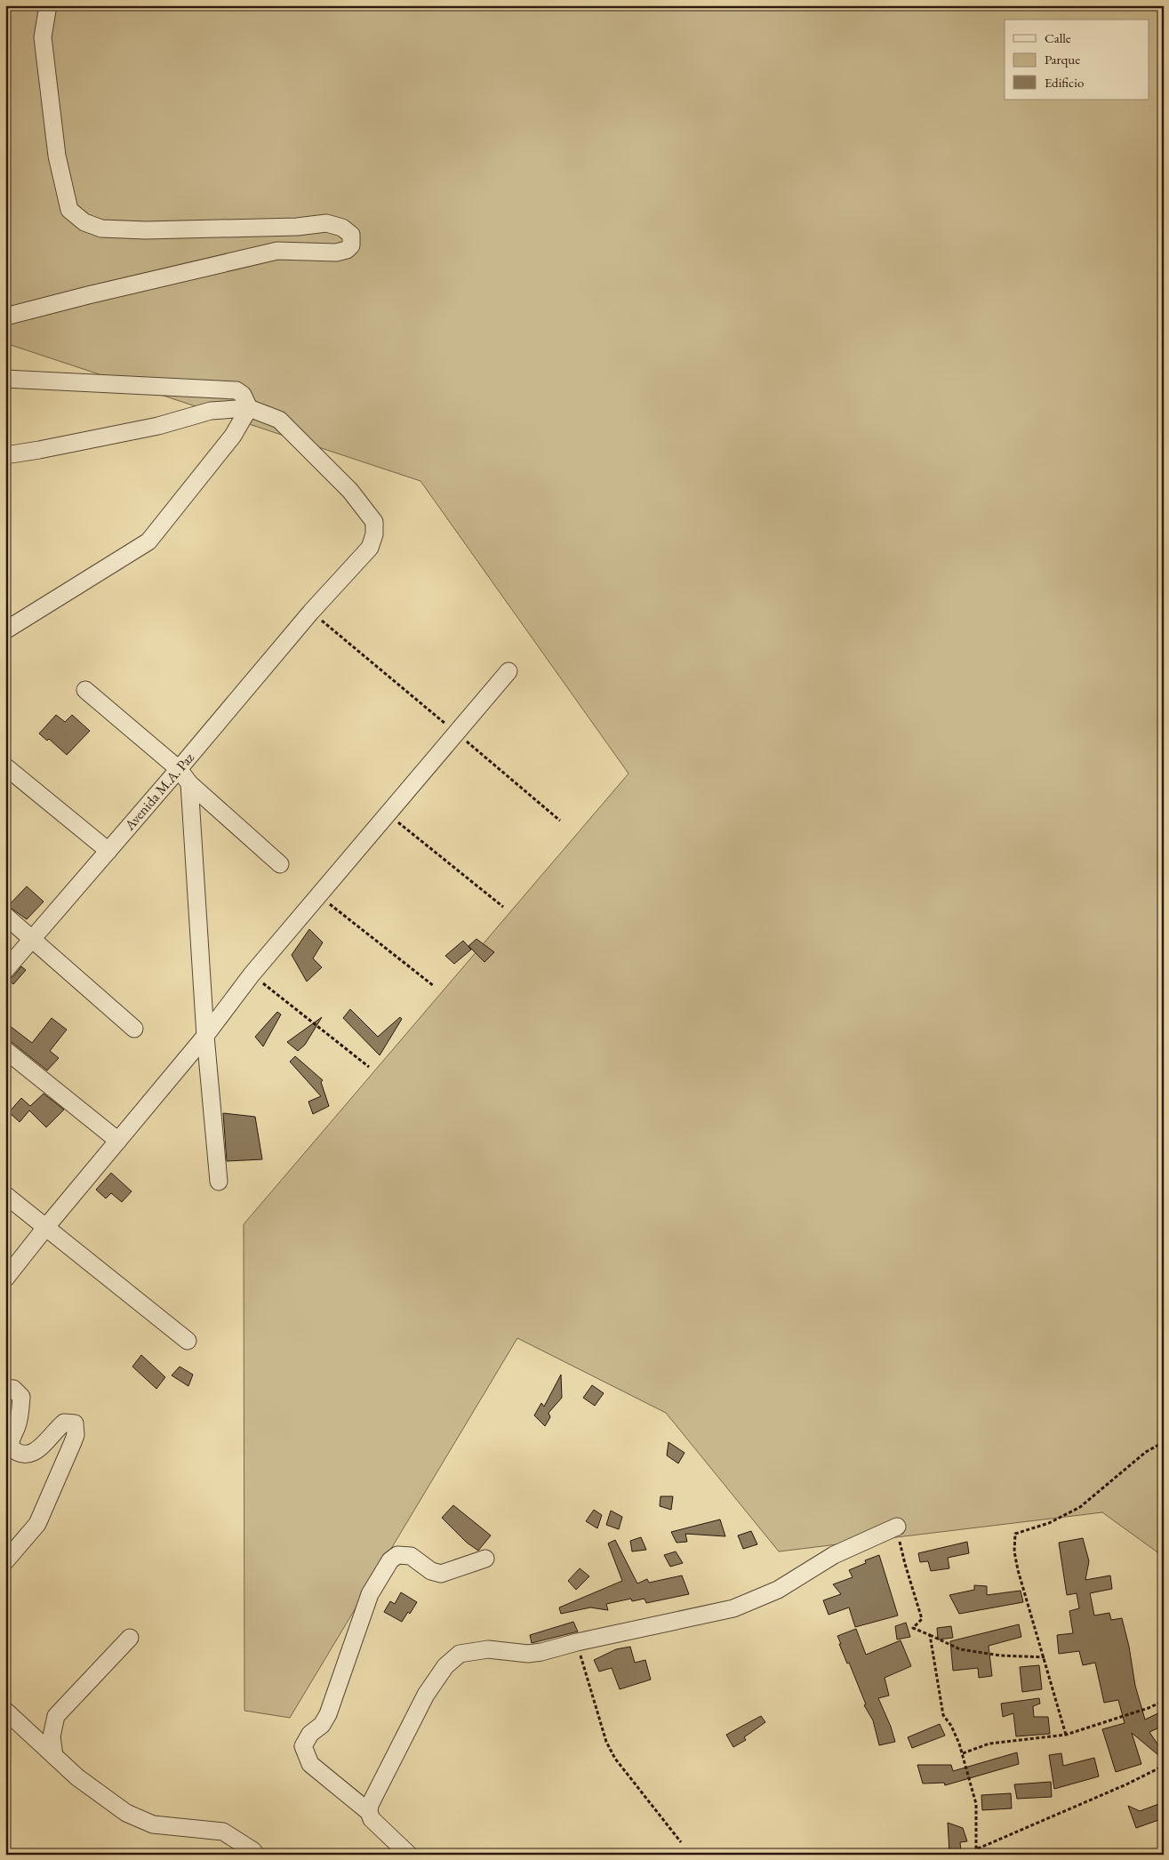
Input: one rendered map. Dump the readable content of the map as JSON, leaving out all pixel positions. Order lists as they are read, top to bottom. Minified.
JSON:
{"streets":{"street":["Avenida M.A. Paz"]},"legend":["Calle","Parque","Edificio"]}
